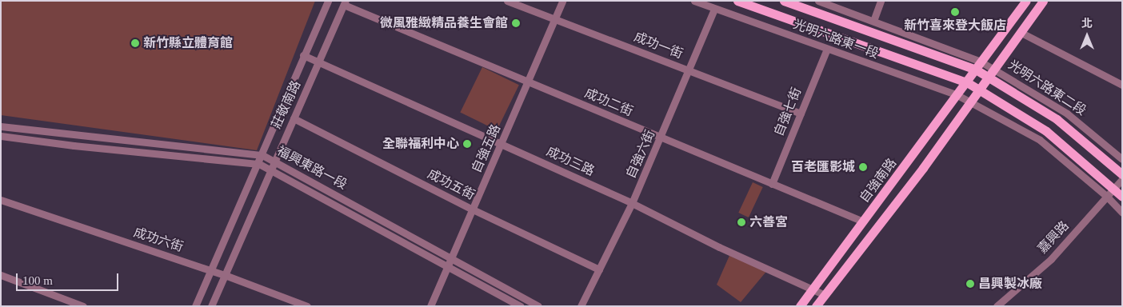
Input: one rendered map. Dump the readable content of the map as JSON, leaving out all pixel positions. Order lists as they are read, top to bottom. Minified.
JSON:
{"streets":{"main road":["光明六路東一段","光明六路東二段","自強南路"],"street":["成功一街","成功二街","莊敬南路","自強七街","自強五路","自強六街","成功三路","福興東路一段","成功五街","嘉興路","成功六街"]},"crossings":[["光明六路東一段","光明六路東二段"],["光明六路東一段","自強七街"],["光明六路東一段","自強六街"],["光明六路東一段","自強南路"],["成功一街","自強七街"],["成功一街","自強五路"],["成功一街","自強六街"],["光明六路東二段","自強南路"],["成功二街","莊敬南路"],["成功二街","自強七街"],["成功二街","自強五路"],["成功二街","自強六街"],["成功二街","自強南路"],["莊敬南路","成功三路"],["莊敬南路","福興東路一段"],["莊敬南路","成功五街"],["莊敬南路","成功六街"],["自強五路","成功三路"],["自強五路","福興東路一段"],["自強五路","成功五街"],["自強六街","成功三路"],["自強六街","成功五街"],["成功三路","自強南路"]],"places":["新竹喜來登大飯店","微風雅緻精品養生會館","新竹縣立體育館","全聯福利中心","百老匯影城","六善宮","昌興製冰廠"],"scale_bar":"100 m","north":"top"}
